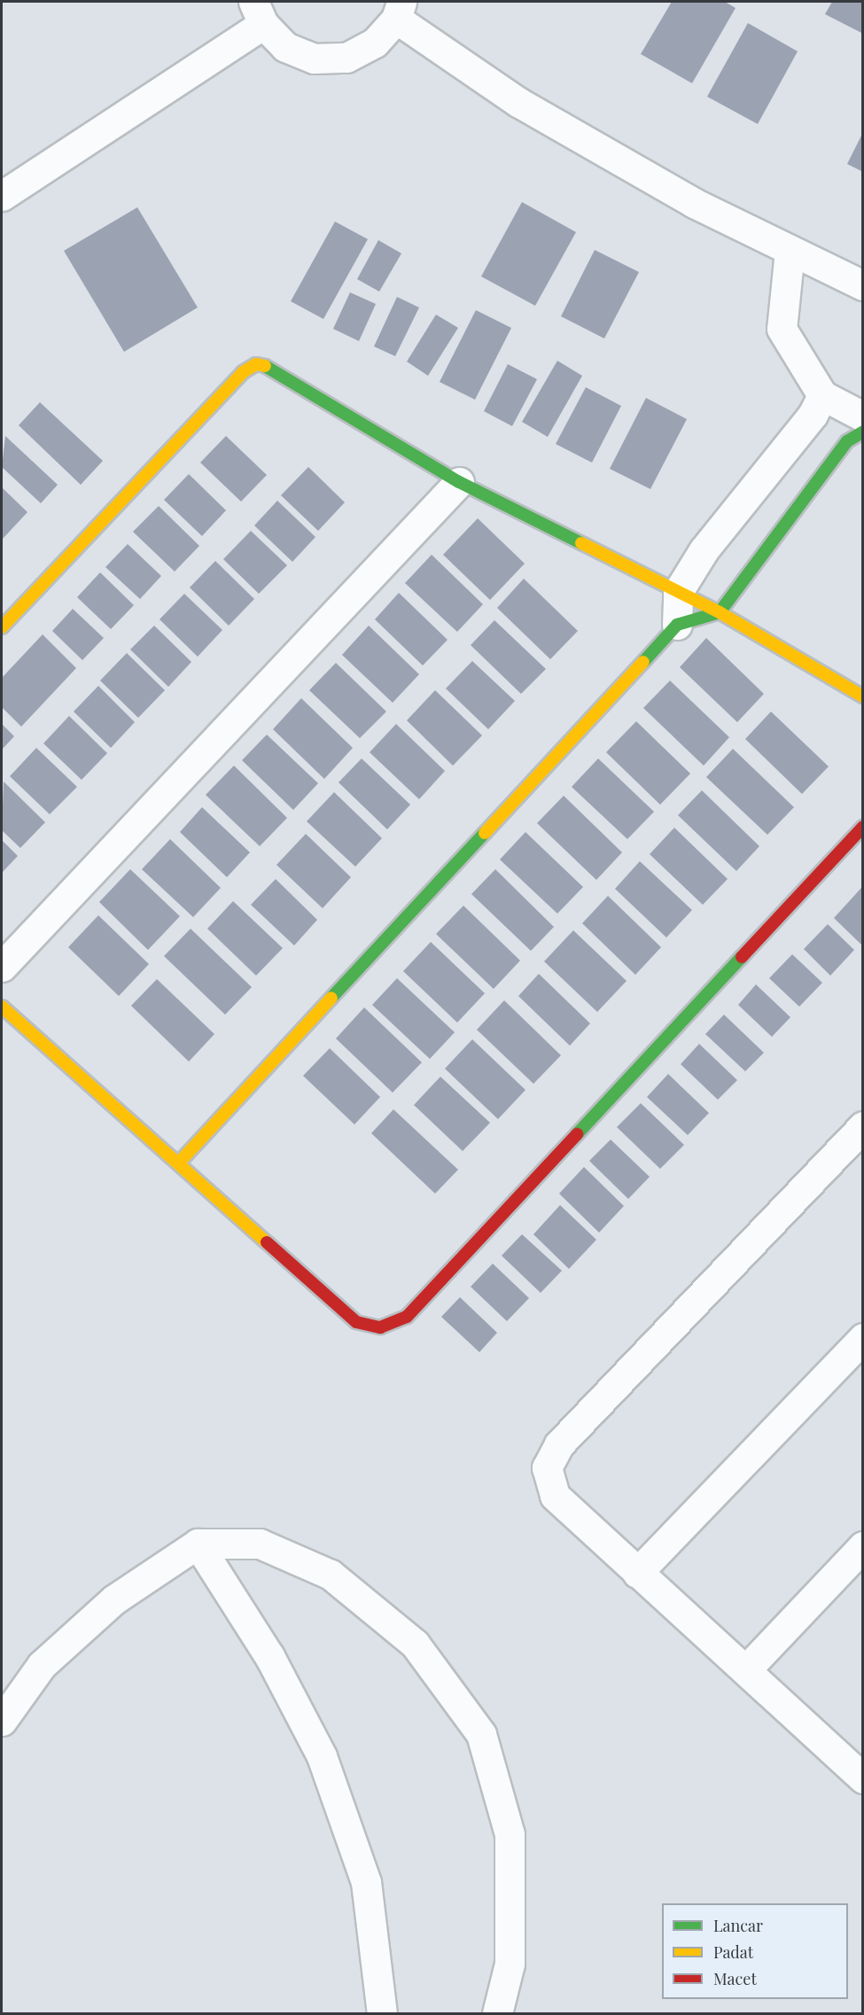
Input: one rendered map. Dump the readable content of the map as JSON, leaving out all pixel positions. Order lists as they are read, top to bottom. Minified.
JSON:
{"legend":["Lancar","Padat","Macet"]}
